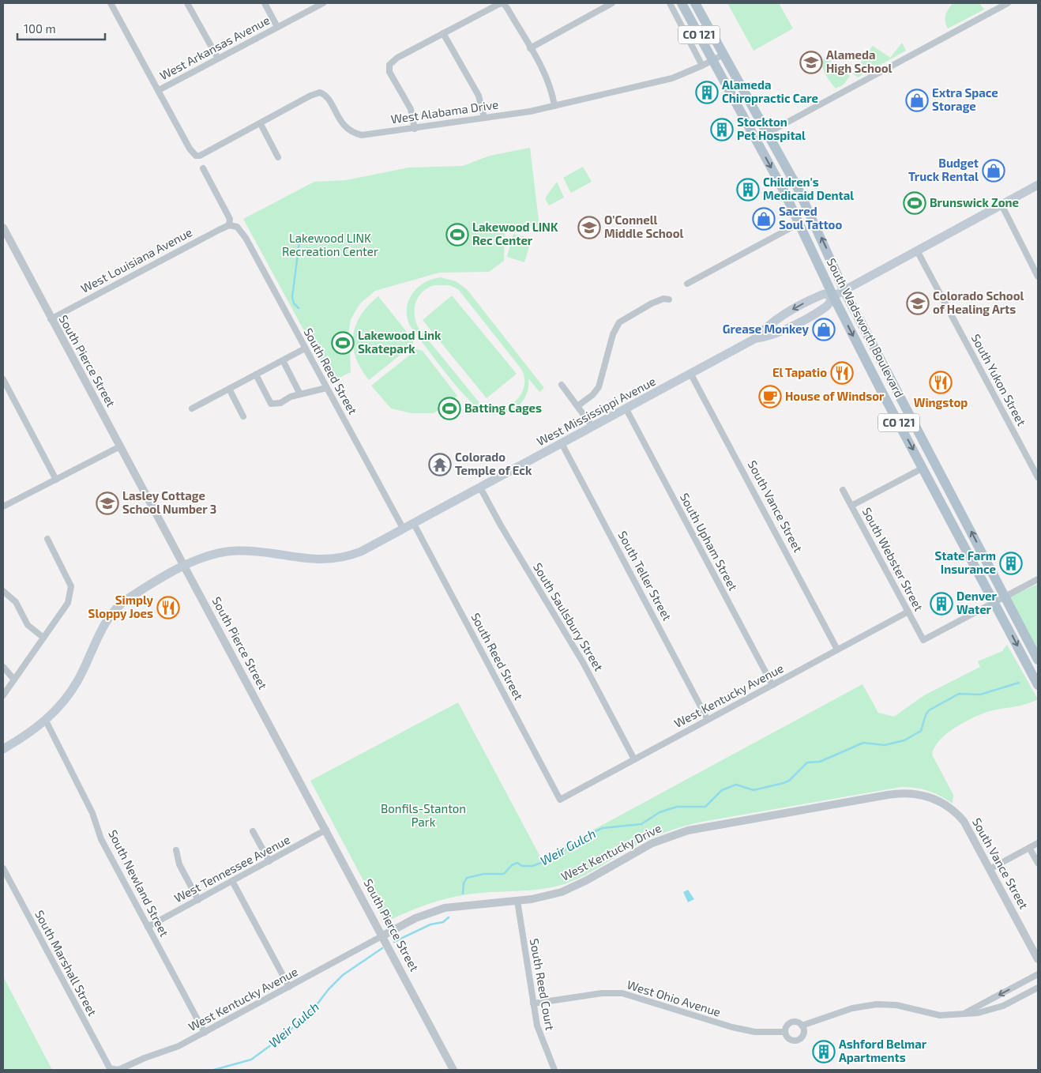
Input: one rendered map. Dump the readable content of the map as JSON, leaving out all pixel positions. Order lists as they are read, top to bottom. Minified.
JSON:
{"streets":{"main road":["CO 121","South Wadsworth Boulevard","West Mississippi Avenue"],"street":["West Arkansas Avenue","West Alabama Drive","West Louisiana Avenue","South Pierce Street","South Reed Street","South Yukon Street","South Vance Street","South Upham Street","South Webster Street","South Teller Street","South Saulsbury Street","West Kentucky Avenue","West Kentucky Drive","West Tennessee Avenue","South Newland Street","South Marshall Street","South Reed Court","West Ohio Avenue"]},"crossings":[["West Arkansas Avenue","West Alabama Drive"],["West Alabama Drive","South Wadsworth Boulevard"],["West Louisiana Avenue","South Pierce Street"],["West Louisiana Avenue","South Reed Street"],["South Wadsworth Boulevard","West Mississippi Avenue"],["South Wadsworth Boulevard","South Webster Street"],["South Pierce Street","West Mississippi Avenue"],["South Pierce Street","West Kentucky Avenue"],["South Pierce Street","West Kentucky Drive"],["South Pierce Street","West Tennessee Avenue"],["South Reed Street","West Mississippi Avenue"],["South Reed Street","West Kentucky Avenue"],["South Yukon Street","West Mississippi Avenue"],["West Mississippi Avenue","South Vance Street"],["West Mississippi Avenue","South Upham Street"],["West Mississippi Avenue","South Teller Street"],["West Mississippi Avenue","South Saulsbury Street"],["West Mississippi Avenue","South Newland Street"],["South Vance Street","West Kentucky Avenue"],["South Vance Street","West Kentucky Drive"],["South Upham Street","West Kentucky Avenue"],["South Webster Street","West Kentucky Avenue"],["South Teller Street","West Kentucky Avenue"],["South Saulsbury Street","West Kentucky Avenue"],["West Kentucky Avenue","West Kentucky Drive"],["West Kentucky Avenue","South Newland Street"],["West Kentucky Avenue","South Marshall Street"],["West Kentucky Drive","South Reed Court"],["West Tennessee Avenue","South Newland Street"],["South Reed Court","West Ohio Avenue"]],"water":["Weir Gulch"],"parks":["Lakewood LINK Recreation Center","Bonfils-Stanton Park"],"places":{"school or university":["Alameda High School","O'Connell Middle School","Colorado School of Healing Arts","Lasley Cottage School Number 3"],"building":["Alameda Chiropractic Care","Stockton Pet Hospital","Children's Medicaid Dental","State Farm Insurance","Denver Water","Ashford Belmar Apartments"],"shop":["Extra Space Storage","Budget Truck Rental","Sacred Soul Tattoo","Grease Monkey"],"sports":["Brunswick Zone","Lakewood LINK Rec Center","Lakewood Link Skatepark","Batting Cages"],"restaurant":["El Tapatio","Wingstop","Simply Sloppy Joes"],"cafe":["House of Windsor"],"temple":["Colorado Temple of Eck"]},"scale_bar":"100 m"}
